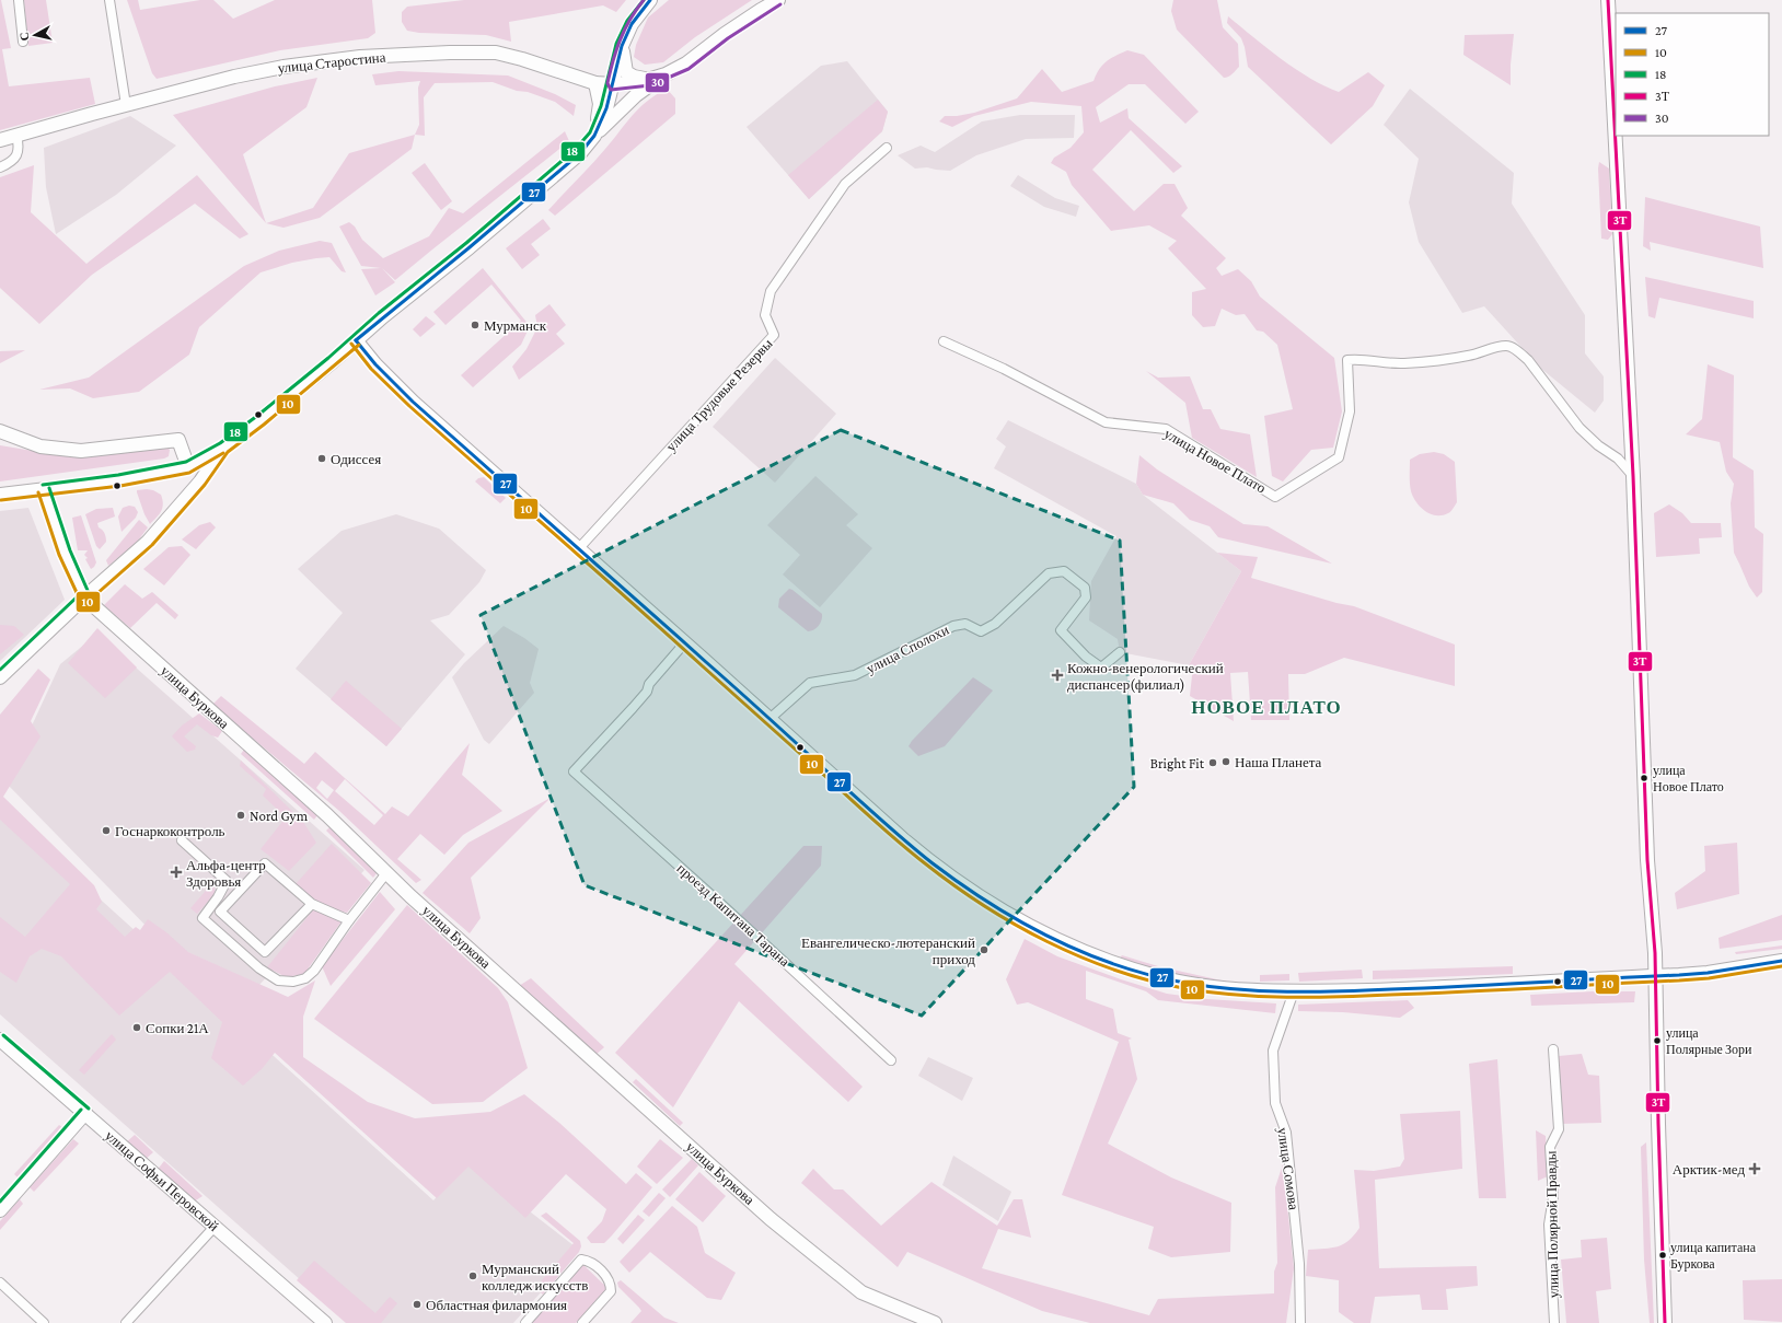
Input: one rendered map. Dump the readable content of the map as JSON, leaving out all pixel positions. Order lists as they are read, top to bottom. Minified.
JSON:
{"streets":{"main road":["улица Старостина","улица Буркова","улица Софьи Перовской"],"street":["улица Трудовые Резервы","улица Новое Плато","улица Сполохи","проезд Капитана Тарана","улица Сомова","улица Полярной Правды"]},"districts":["НОВОЕ ПЛАТО"],"places":{"other":["Мурманск","Одиссея","Наша Планета","Bright Fit","улица Новое Плато","Nord Gym","Госнаркоконтроль","Евангелическо-лютеранский приход","Сопки 21А","улица Полярные Зори","улица капитана Буркова","Мурманский колледж искусств","Областная филармония"],"health":["Кожно-венерологический диспансер(филиал)","Альфа-центр Здоровья","Арктик-мед"]},"lines":["transit line 27","transit line 18","transit line 3Т","transit line 30","transit line 10"],"legend":["27","10","18","3Т","30"],"north":"left"}
